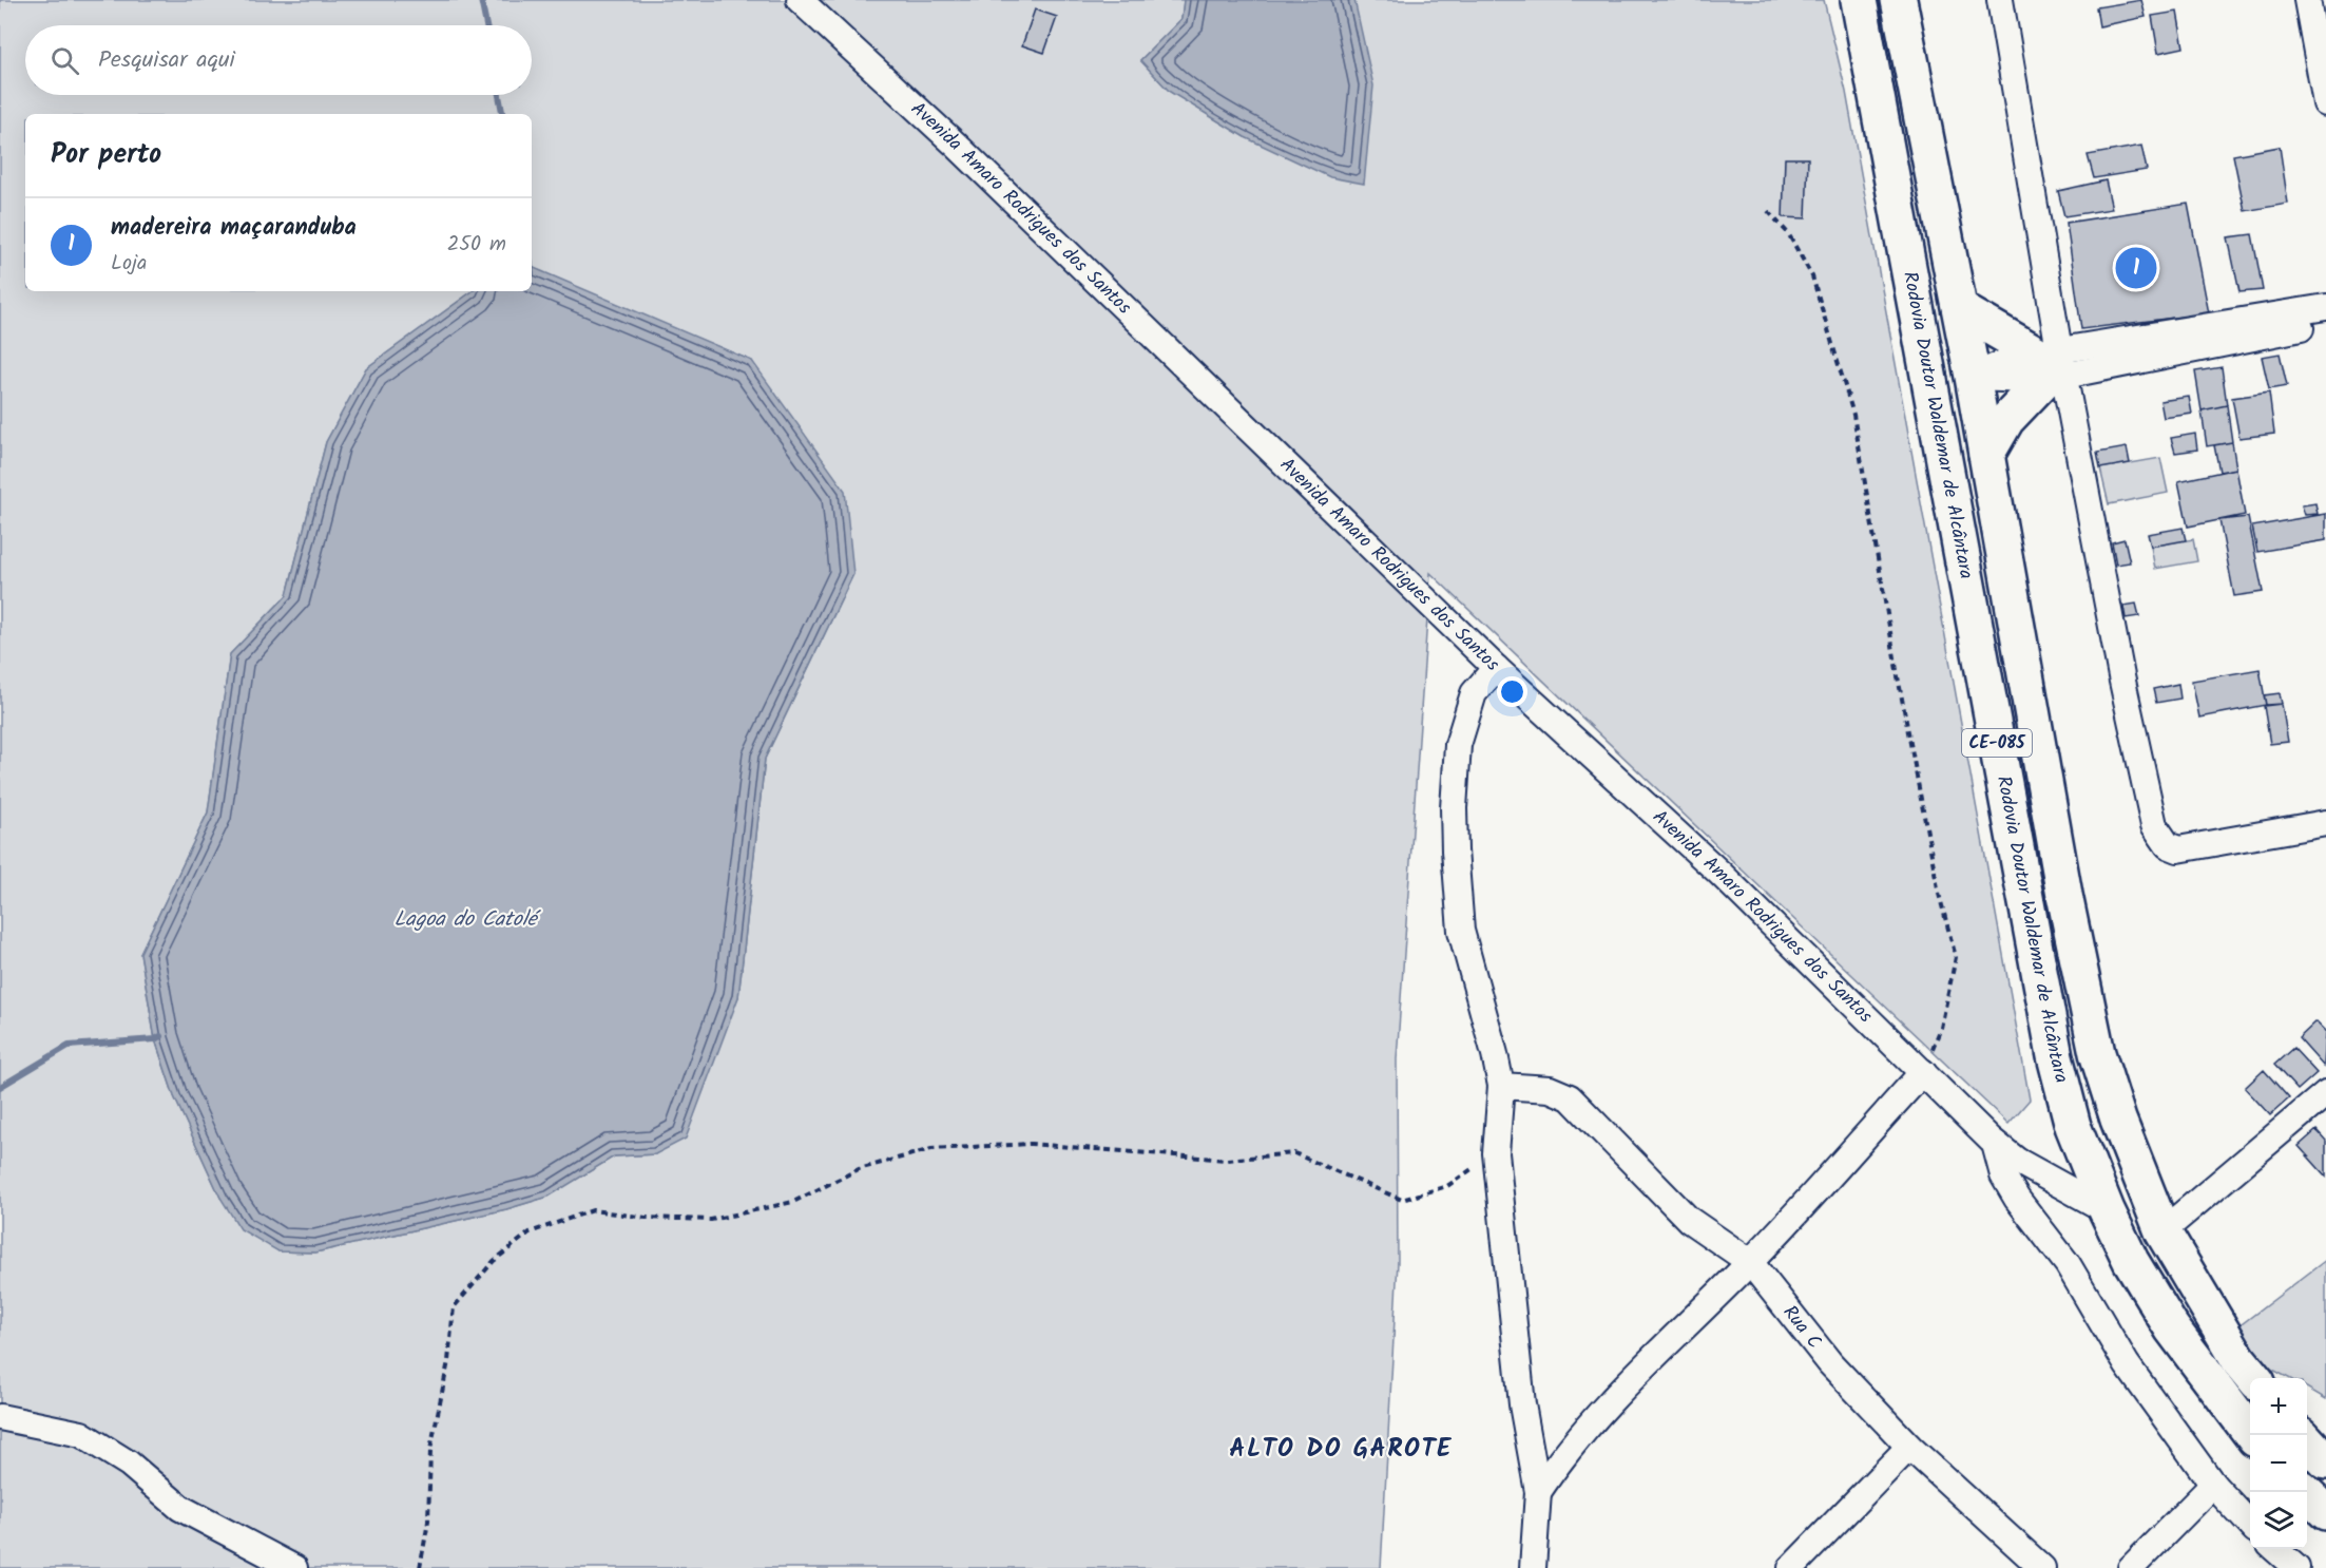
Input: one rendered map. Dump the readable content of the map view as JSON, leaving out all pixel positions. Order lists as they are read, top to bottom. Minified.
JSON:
{"streets":{"highway":["Rodovia Doutor Waldemar de Alcântara","CE-085"],"street":["Avenida Amaro Rodrigues dos Santos","Rua C"]},"crossings":[["Avenida Amaro Rodrigues dos Santos","Rodovia Doutor Waldemar de Alcântara"]],"districts":["ALTO DO GAROTE"],"water":["Lagoa do Catolé"],"page":{"search":"Pesquisar aqui","heading":"Por perto","list":[{"mark":"1","name":"madereira maçaranduba","note":"Loja","value":"250 m"}],"pins":"1","map_buttons":["+","−"]}}
